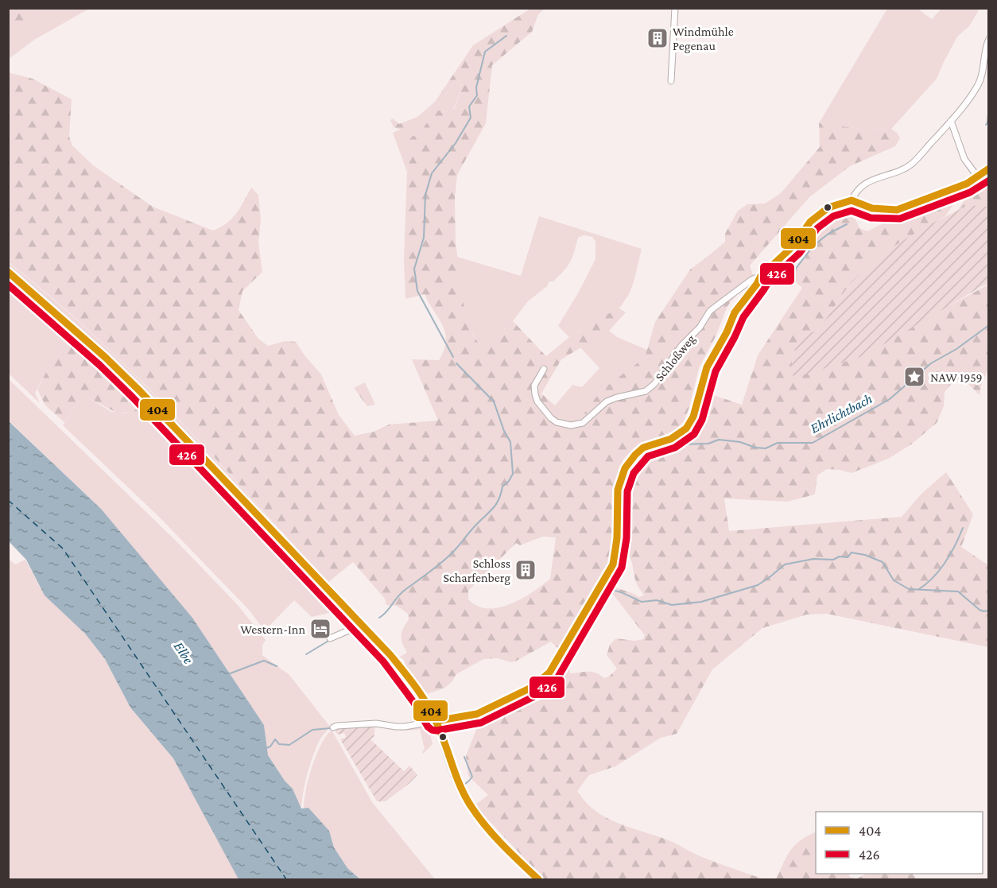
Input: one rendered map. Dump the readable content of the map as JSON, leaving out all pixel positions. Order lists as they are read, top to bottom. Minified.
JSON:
{"streets":{"street":["Schloßweg"]},"water":["Ehrlichtbach","Elbe"],"places":{"building":["Windmühle Pegenau","Schloss Scharfenberg"],"place":["NAW 1959"],"hotel":["Western-Inn"]},"lines":["transit line 404","transit line 426"],"legend":["404","426"]}
